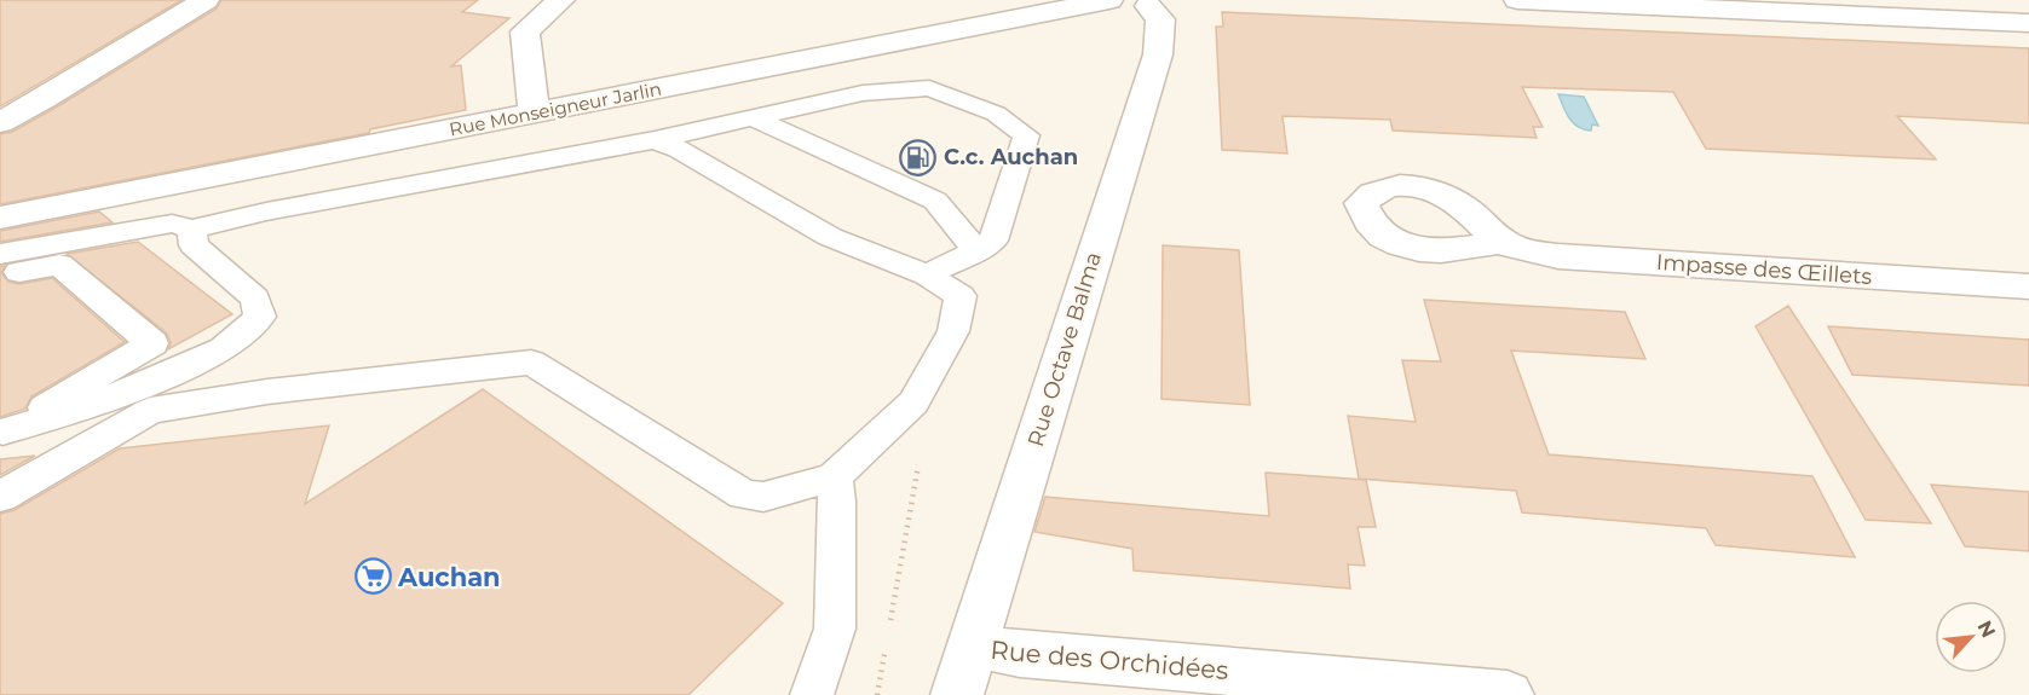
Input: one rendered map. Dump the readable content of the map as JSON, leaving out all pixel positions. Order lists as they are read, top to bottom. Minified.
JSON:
{"streets":{"street":["Rue Monseigneur Jarlin","Impasse des Œillets","Rue Octave Balma","Rue des Orchidées"]},"crossings":[["Rue Octave Balma","Rue des Orchidées"]],"places":{"fuel station":["C.c. Auchan"],"supermarket":["Auchan"]},"north":"top right"}
